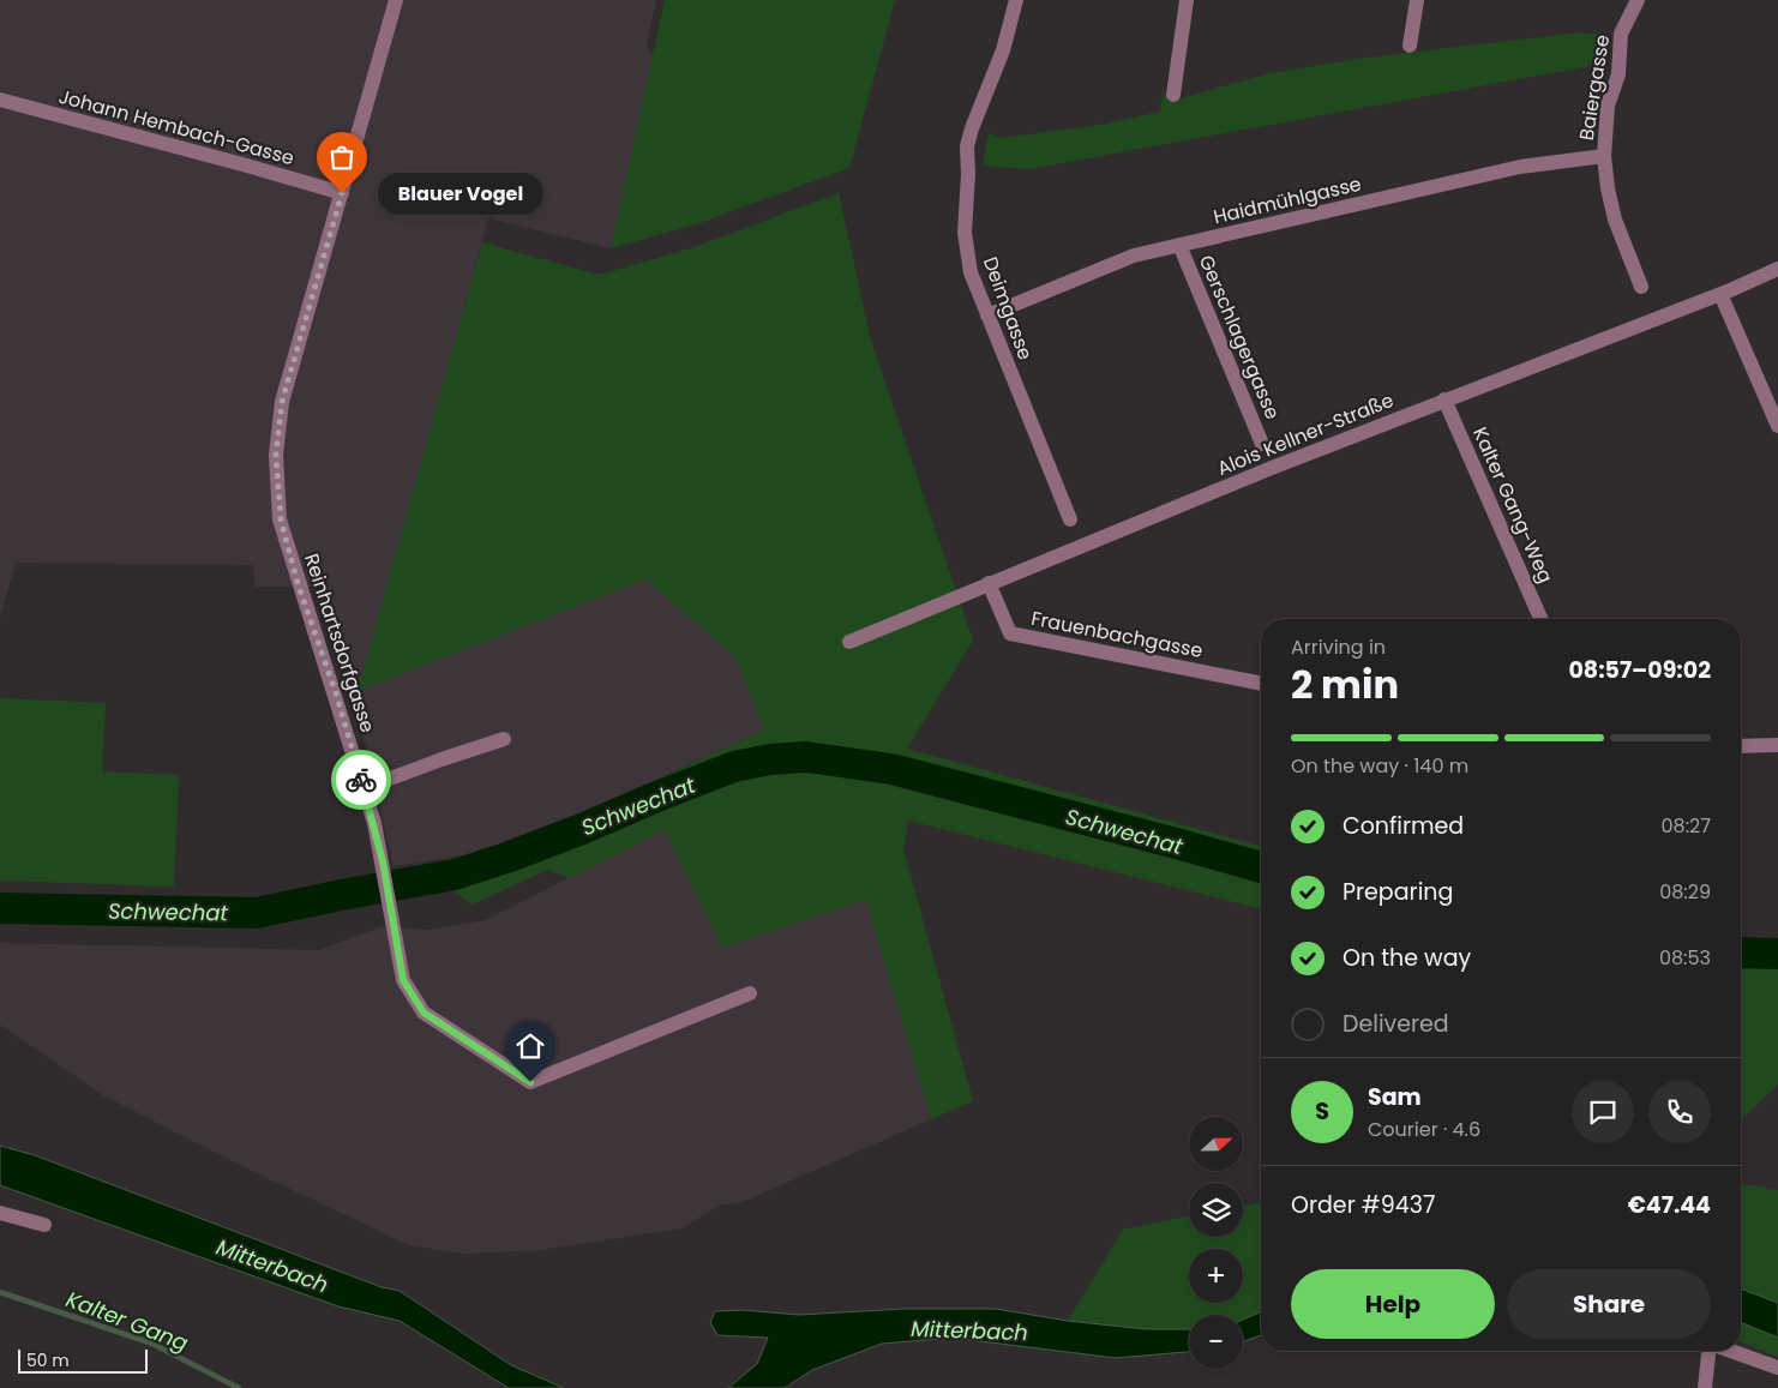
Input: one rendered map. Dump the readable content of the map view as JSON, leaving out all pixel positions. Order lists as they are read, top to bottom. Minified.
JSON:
{"streets":{"street":["Baiergasse","Johann Hembach-Gasse","Haidmühlgasse","Deimgasse","Gerschlagergasse","Alois Kellner-Straße","Kalter Gang-Weg","Frauenbachgasse","Reinhartsdorfgasse"]},"crossings":[["Baiergasse","Haidmühlgasse"],["Johann Hembach-Gasse","Reinhartsdorfgasse"],["Haidmühlgasse","Deimgasse"],["Haidmühlgasse","Gerschlagergasse"],["Alois Kellner-Straße","Kalter Gang-Weg"],["Alois Kellner-Straße","Frauenbachgasse"]],"water":["Schwechat","Mitterbach","Kalter Gang"],"places":["Blauer Vogel"],"scale_bar":"50 m","north":"right","page":{"bubble":"Blauer Vogel","heading":["2 min","Arriving in","08:57–09:02"],"panel":["Sam","Courier · 4.6","Order #9437","€47.44"],"bar":"On the way · 140 m","list":[["Confirmed","08:27"],["Preparing","08:29"],["On the way","08:53"],"Delivered"],"round":"S","map_buttons":["+","−"],"buttons":["Help","Share"],"scale":"50 m"}}
